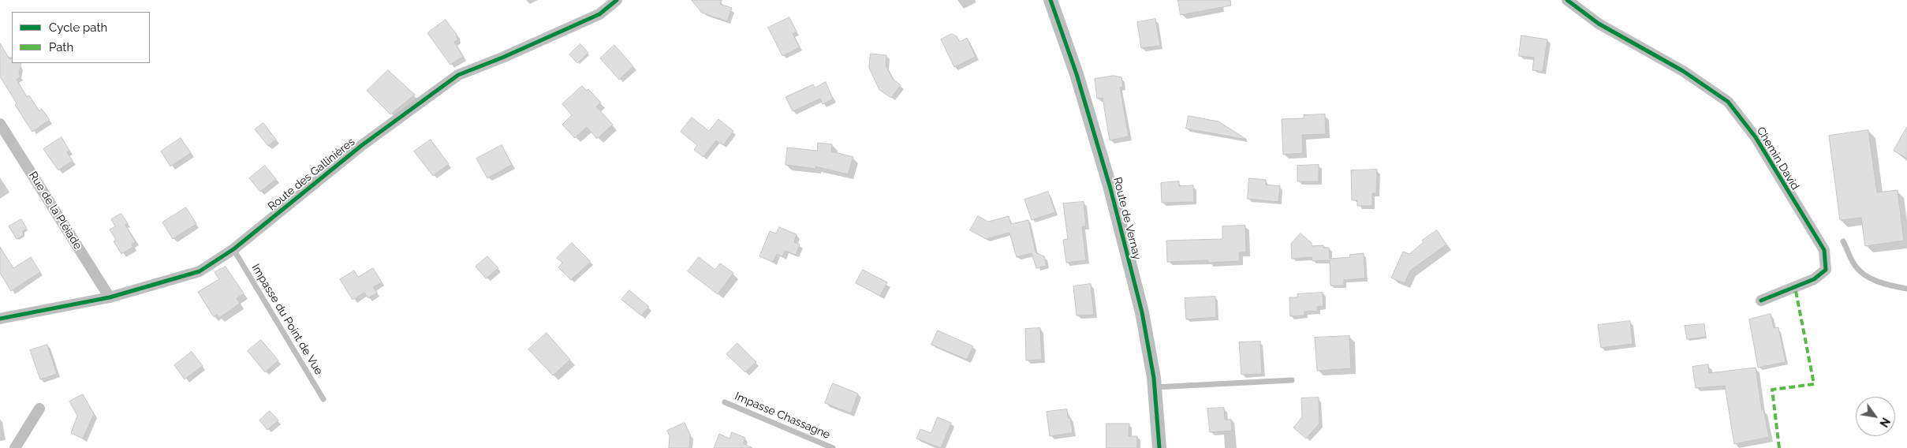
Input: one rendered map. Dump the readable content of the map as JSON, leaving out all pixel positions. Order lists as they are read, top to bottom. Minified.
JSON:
{"streets":{"street":["Chemin David","Route des Gallinières","Rue de la Pléiade","Route de Vernay"],"lane":["Impasse du Point de Vue","Impasse Chassagne"]},"crossings":[["Route des Gallinières","Rue de la Pléiade"],["Route des Gallinières","Impasse du Point de Vue"]],"legend":["Cycle path","Path"],"north":"bottom right"}
